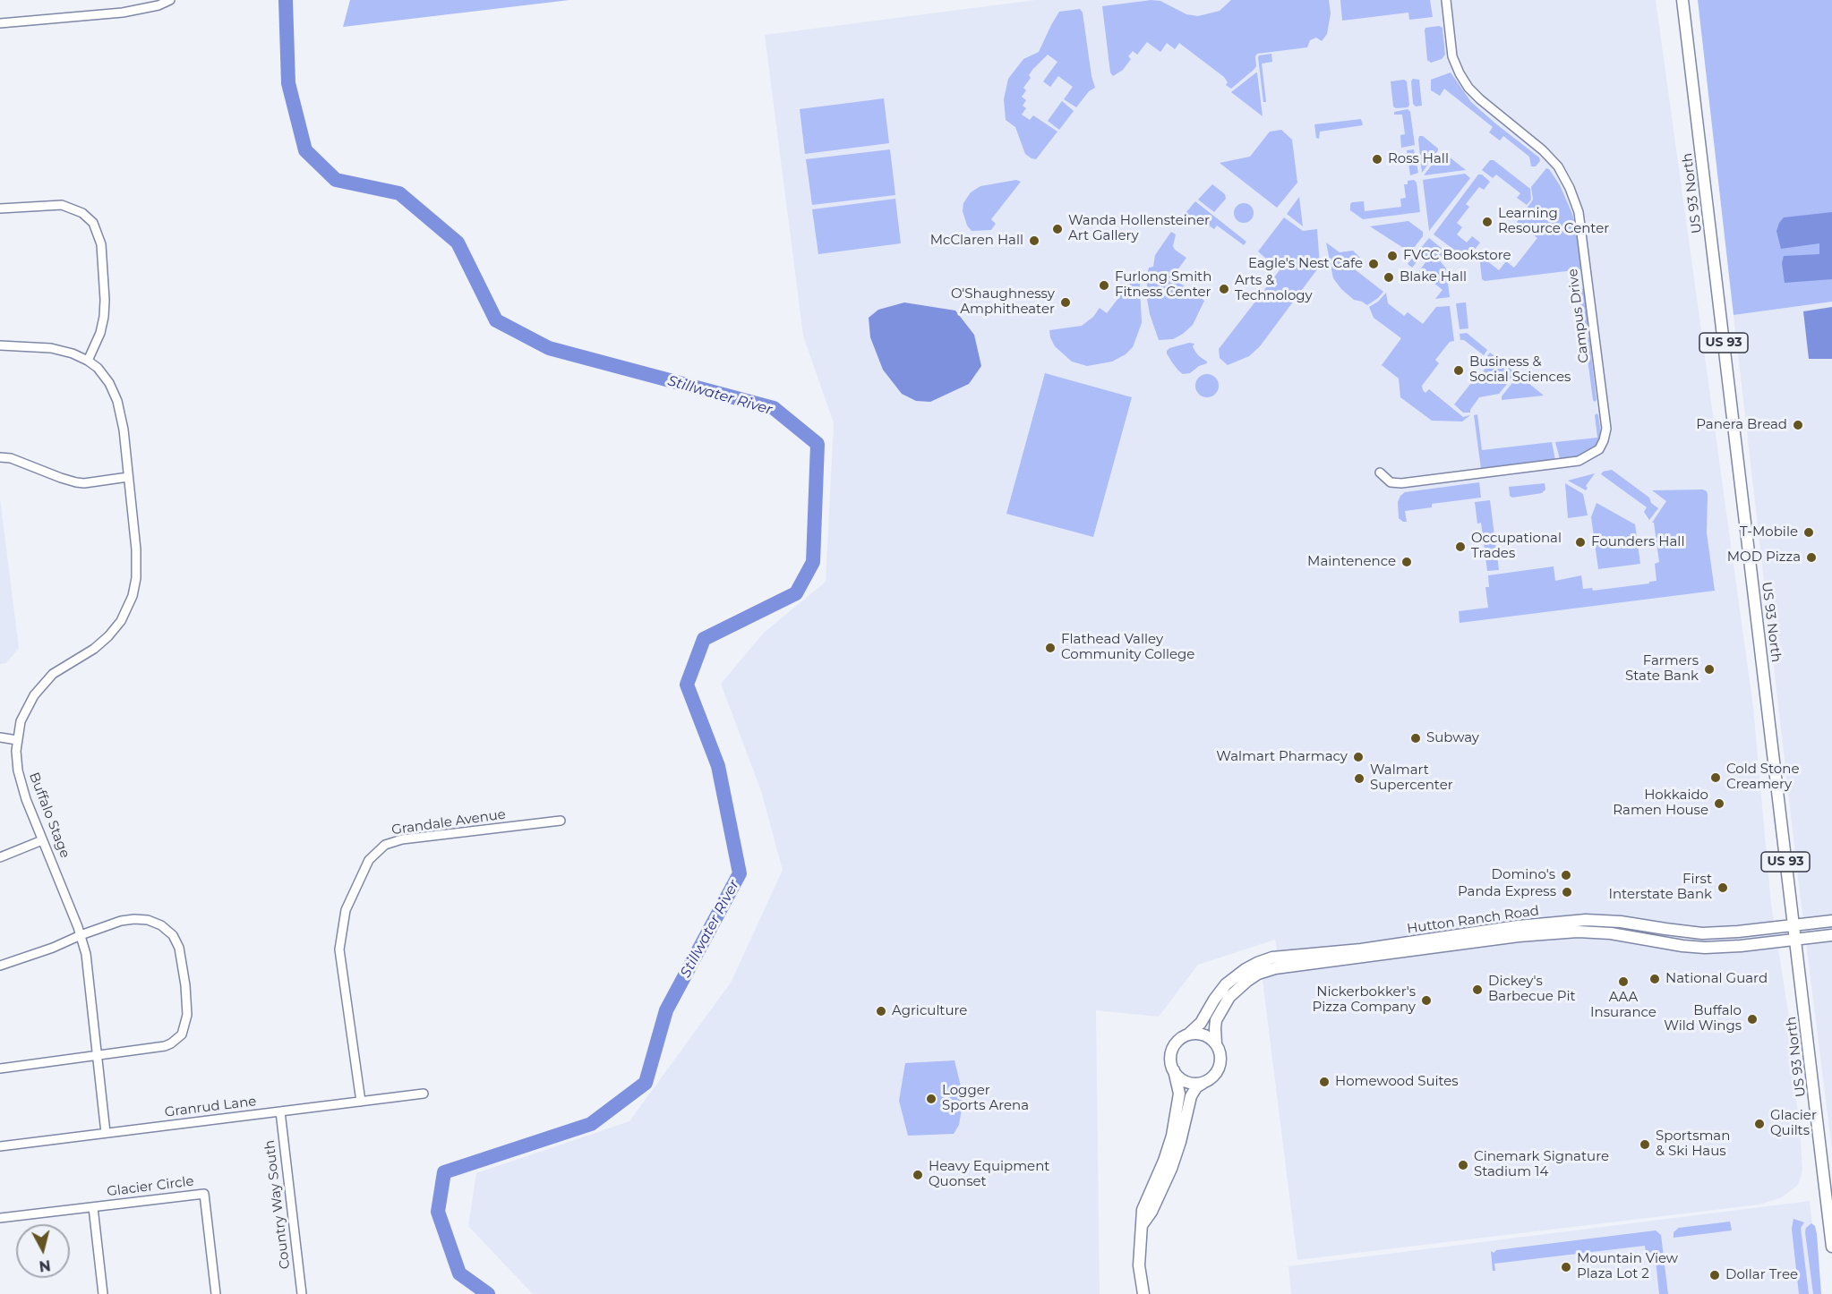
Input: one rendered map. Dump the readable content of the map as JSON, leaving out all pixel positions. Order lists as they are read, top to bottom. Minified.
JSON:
{"streets":{"main road":["US 93 North","US 93","Hutton Ranch Road"],"street":["Campus Drive","Buffalo Stage","Grandale Avenue","Granrud Lane","Glacier Circle","Country Way South"]},"crossings":[["US 93 North","Hutton Ranch Road"],["Buffalo Stage","Granrud Lane"],["Grandale Avenue","Granrud Lane"],["Granrud Lane","Country Way South"]],"water":["Stillwater River"],"places":["Ross Hall","Learning Resource Center","Wanda Hollensteiner Art Gallery","McClaren Hall","FVCC Bookstore","Eagle's Nest Cafe","Blake Hall","Furlong Smith Fitness Center","Arts & Technology","O'Shaughnessy Amphitheater","Business & Social Sciences","Panera Bread","T-Mobile","Founders Hall","Occupational Trades","MOD Pizza","Maintenence","Flathead Valley Community College","Farmers State Bank","Subway","Walmart Pharmacy","Cold Stone Creamery","Walmart Supercenter","Hokkaido Ramen House","Domino's","First Interstate Bank","Panda Express","National Guard","AAA Insurance","Dickey's Barbecue Pit","Nickerbokker's Pizza Company","Agriculture","Buffalo Wild Wings","Homewood Suites","Logger Sports Arena","Glacier Quilts","Sportsman & Ski Haus","Cinemark Signature Stadium 14","Heavy Equipment Quonset","Mountain View Plaza Lot 2","Dollar Tree"],"north":"bottom"}
